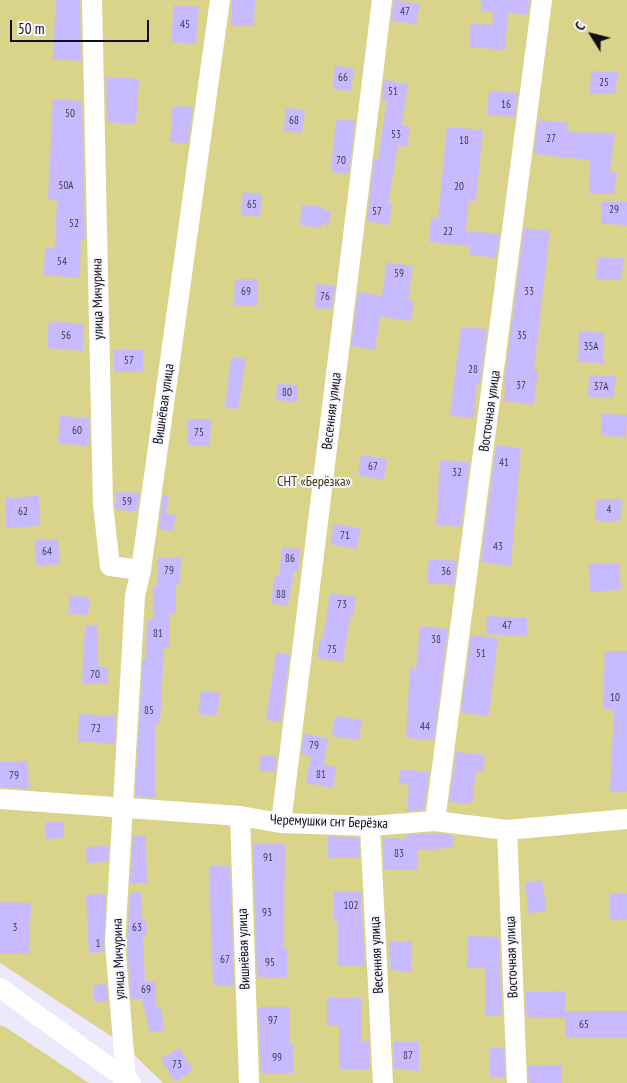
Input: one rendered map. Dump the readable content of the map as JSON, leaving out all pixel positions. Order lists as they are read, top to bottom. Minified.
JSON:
{"streets":{"street":["улица Мичурина","Вишнёвая улица","Весенняя улица","Восточная улица","Черемушки снт Берёзка"]},"crossings":[["улица Мичурина","Вишнёвая улица"],["улица Мичурина","Черемушки снт Берёзка"],["Вишнёвая улица","Черемушки снт Берёзка"],["Весенняя улица","Черемушки снт Берёзка"],["Восточная улица","Черемушки снт Берёзка"]],"parks":["СНТ «Берёзка»"],"house_numbers":["47","45","66","25","51","16","50","68","53","27","18","70","50А","20","65","29","57","52","22","54","59","69","33","76","56","35","35А","57","28","37","37А","80","60","75","41","67","32","59","4","62","71","43","64","86","79","36","88","73","47","81","38","75","51","70","10","85","44","72","79","81","79","83","91","102","93","3","63","1","67","95","69","97","65","87","99","73"],"scale_bar":"50 m","north":"top left"}
